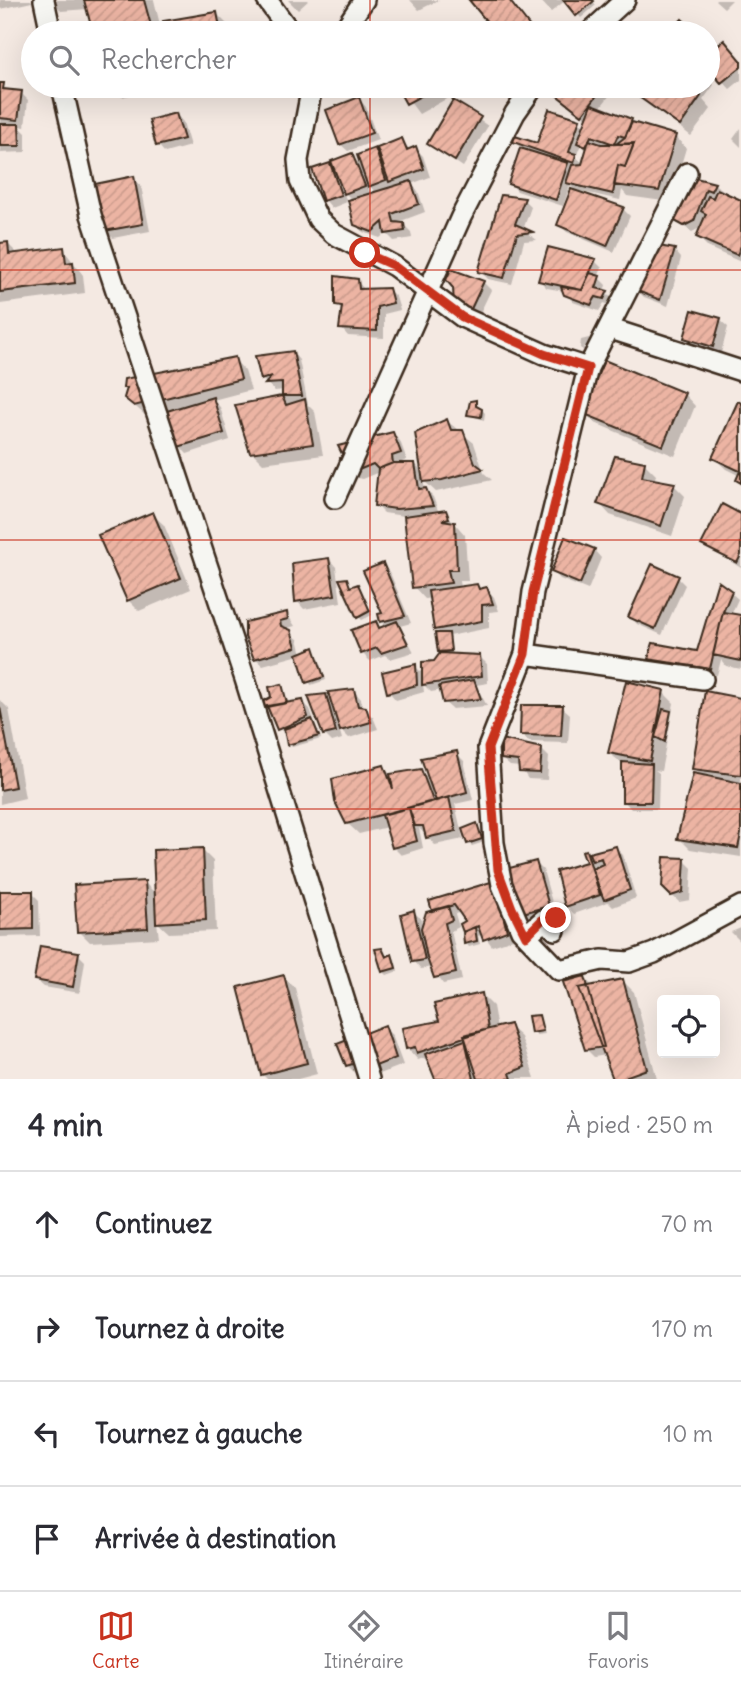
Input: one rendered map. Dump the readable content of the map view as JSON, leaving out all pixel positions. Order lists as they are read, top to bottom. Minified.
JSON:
{"page":{"search":"Rechercher","heading":["4 min","À pied · 250 m"],"list":[["Continuez","70 m"],["Tournez à droite","170 m"],["Tournez à gauche","10 m"],"Arrivée à destination"],"nav":["Carte","Itinéraire","Favoris"]}}
